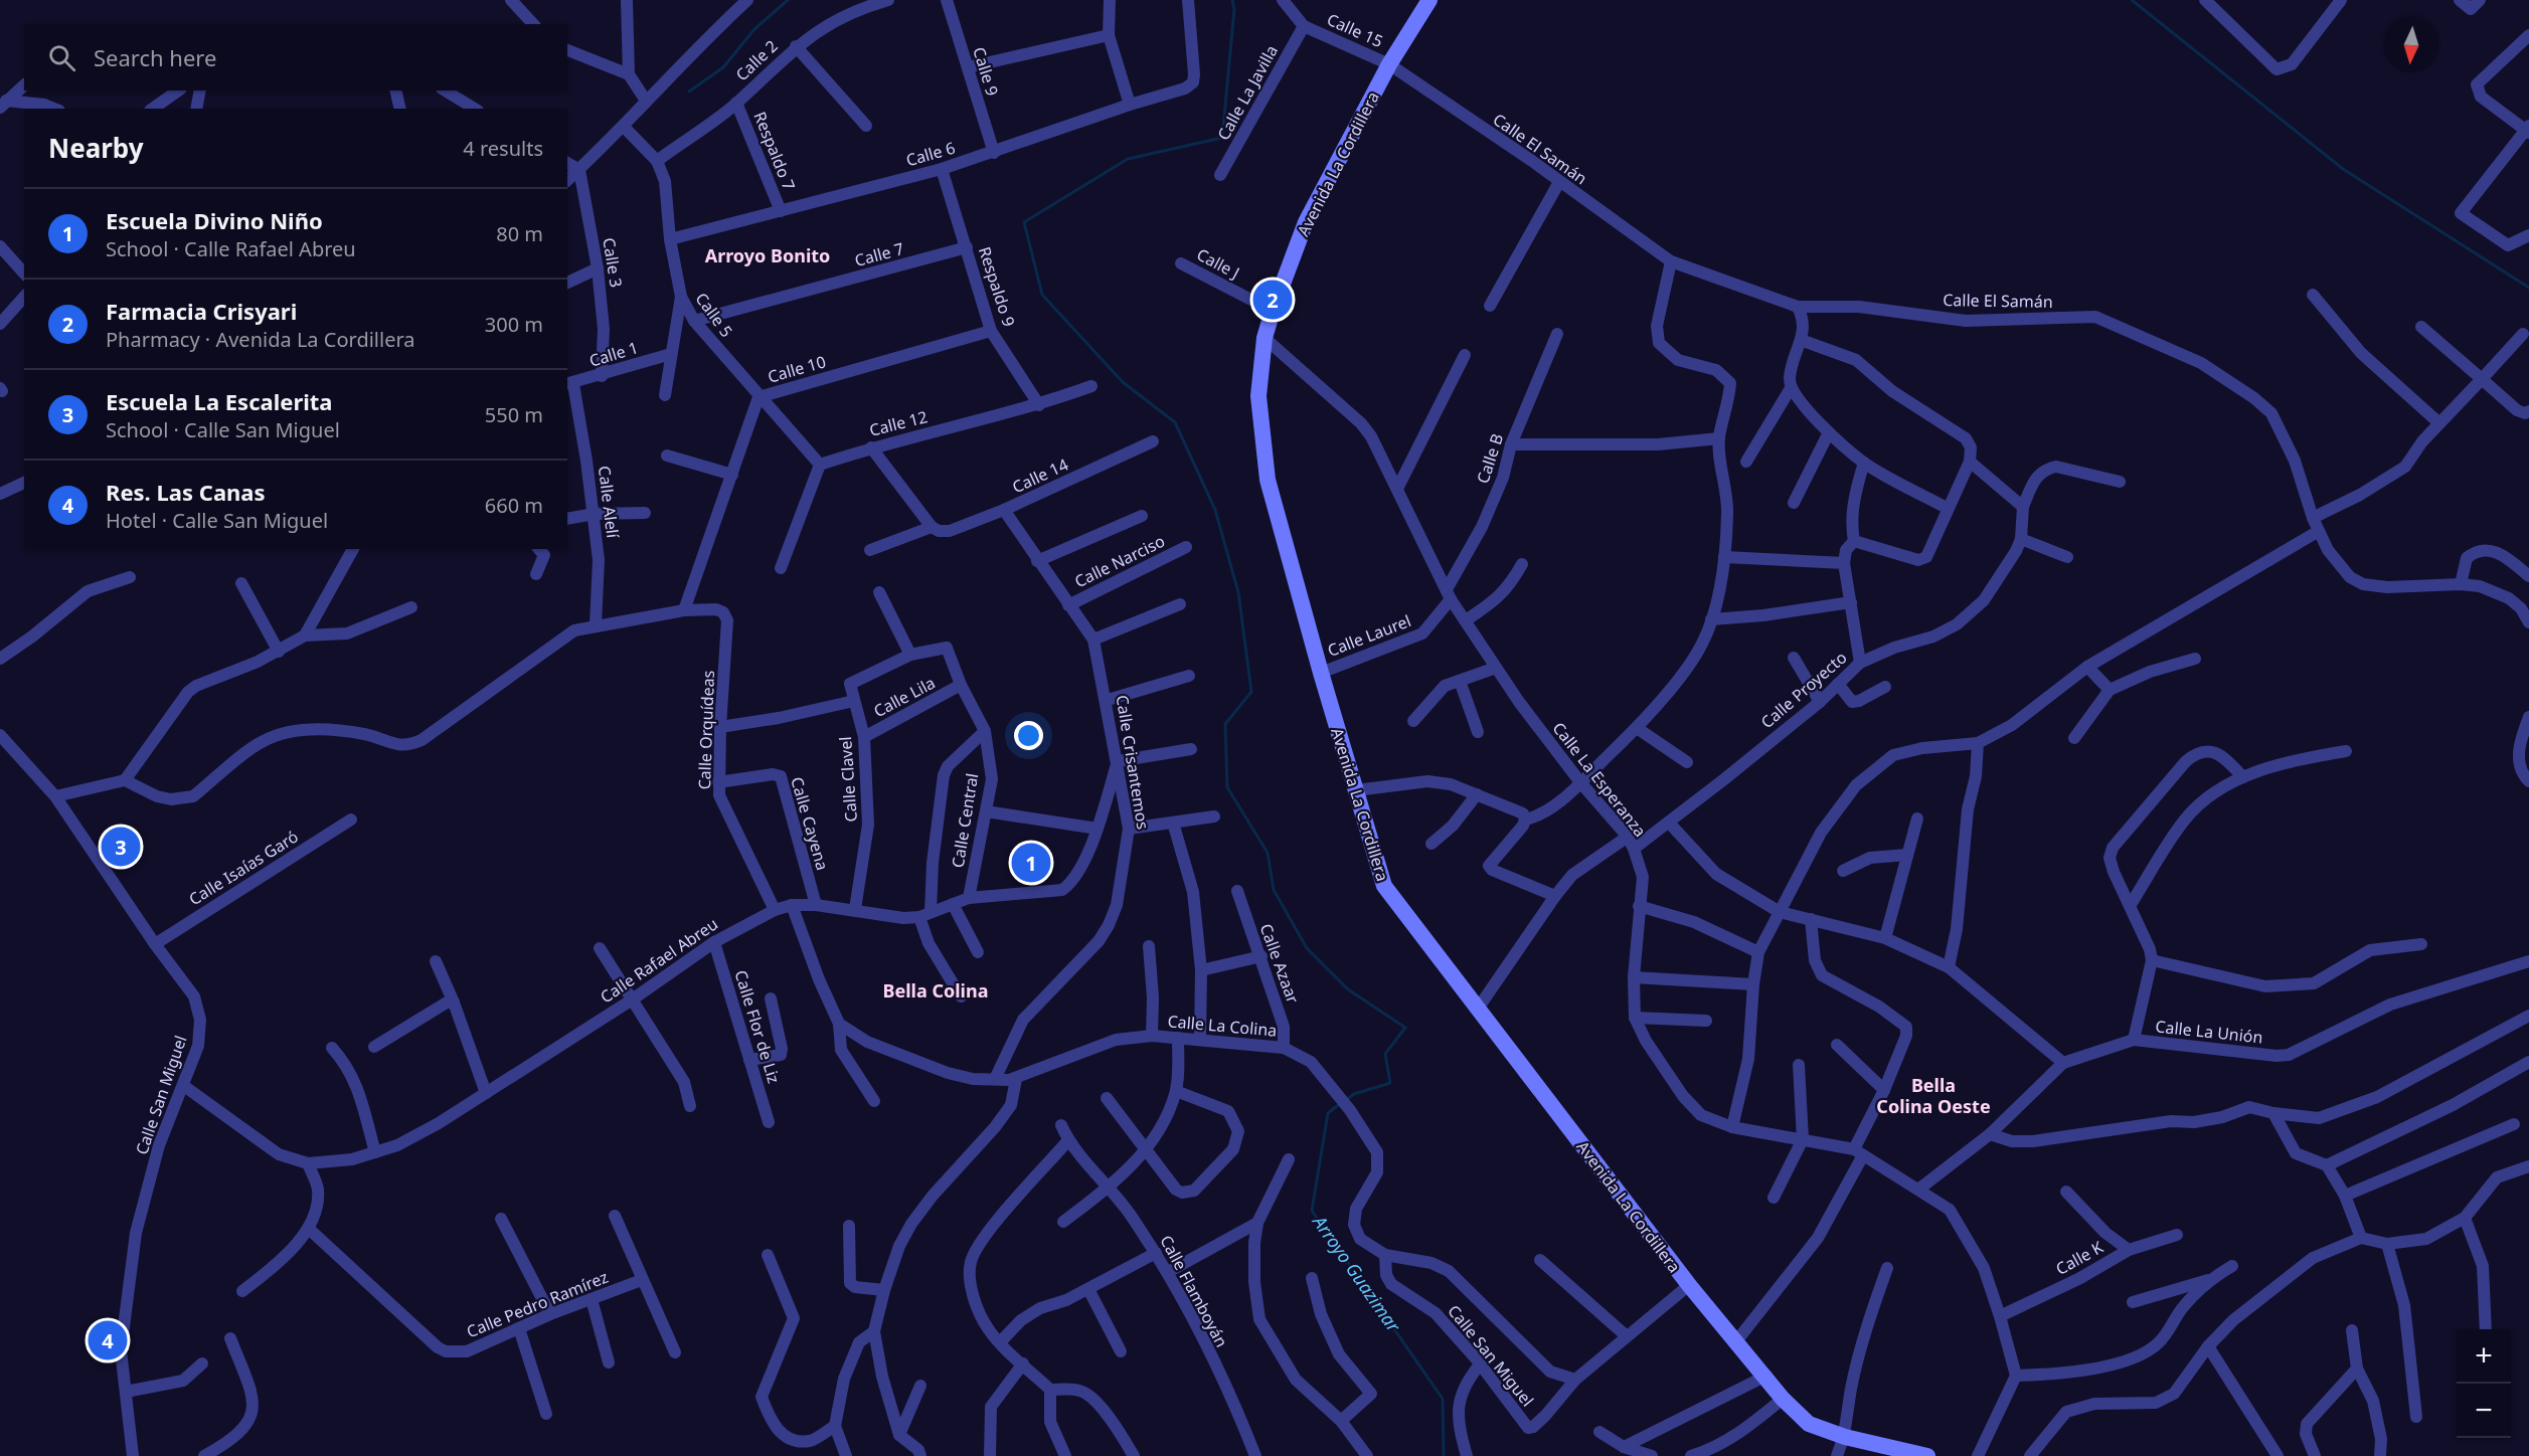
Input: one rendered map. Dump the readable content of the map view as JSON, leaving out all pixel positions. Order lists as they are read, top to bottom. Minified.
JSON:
{"streets":{"main road":["Avenida La Cordillera"],"street":["Calle 15","Calle 2","Calle 9","Calle La Javilla","Calle El Samán","Respaldo 7","Calle 6","Calle 7","Calle 3","Calle J","Respaldo 9","Calle 5","Calle 1","Calle 10","Calle 12","Calle B","Calle 14","Calle Alelí","Calle Narciso","Calle Laurel","Calle Proyecto","Calle Lila","Calle Orquídeas","Calle Crisantemos","Calle Clavel","Calle La Esperanza","Calle Central","Calle Cayena","Calle Isaías Garó","Calle Rafael Abreu","Calle Azaar","Calle La Colina","Calle Flor de Liz","Calle La Unión","Calle San Miguel","Calle K","Calle Flamboyán","Calle Pedro Ramírez"]},"crossings":[["Calle 15","Calle La Javilla"],["Calle 15","Calle El Samán"],["Calle 15","Avenida La Cordillera"],["Calle 2","Respaldo 7"],["Calle 2","Calle 5"],["Calle 9","Calle 6"],["Calle El Samán","Avenida La Cordillera"],["Respaldo 7","Calle 6"],["Calle 6","Respaldo 9"],["Calle 6","Calle 5"],["Avenida La Cordillera","Calle J"],["Avenida La Cordillera","Calle Laurel"],["Avenida La Cordillera","Calle La Esperanza"],["Avenida La Cordillera","Calle San Miguel"],["Calle 7","Respaldo 9"],["Calle 7","Calle 5"],["Calle 3","Calle 1"],["Respaldo 9","Calle 10"],["Respaldo 9","Calle 12"],["Calle 5","Calle 10"],["Calle 5","Calle 12"],["Calle 1","Calle Alelí"],["Calle 10","Calle Orquídeas"],["Calle B","Calle Laurel"],["Calle B","Calle La Esperanza"],["Calle 14","Calle Crisantemos"],["Calle Narciso","Calle Crisantemos"],["Calle Laurel","Calle La Esperanza"],["Calle Proyecto","Calle La Esperanza"],["Calle Lila","Calle Clavel"],["Calle Lila","Calle Central"],["Calle Orquídeas","Calle Cayena"],["Calle Orquídeas","Calle Rafael Abreu"],["Calle Crisantemos","Calle Rafael Abreu"],["Calle Crisantemos","Calle La Colina"],["Calle Clavel","Calle Central"],["Calle Clavel","Calle Rafael Abreu"],["Calle La Esperanza","Calle La Unión"],["Calle La Esperanza","Calle K"],["Calle Central","Calle Rafael Abreu"],["Calle Cayena","Calle Rafael Abreu"],["Calle Isaías Garó","Calle San Miguel"],["Calle Rafael Abreu","Calle Flor de Liz"],["Calle Rafael Abreu","Calle San Miguel"],["Calle Azaar","Calle La Colina"],["Calle La Colina","Calle San Miguel"]],"districts":["Arroyo Bonito","Bella Colina","Bella Colina Oeste"],"water":["Arroyo Guazimar"],"north":"bottom","page":{"search":"Search here","heading":["Nearby","4 results"],"list":[{"mark":"1","name":"Escuela Divino Niño","note":"School · Calle Rafael Abreu","value":"80 m"},{"mark":"2","name":"Farmacia Crisyari","note":"Pharmacy · Avenida La Cordillera","value":"300 m"},{"mark":"3","name":"Escuela La Escalerita","note":"School · Calle San Miguel","value":"550 m"},{"mark":"4","name":"Res. Las Canas","note":"Hotel · Calle San Miguel","value":"660 m"}],"pins":["2","3","1","4"],"map_buttons":["+","−"]}}
